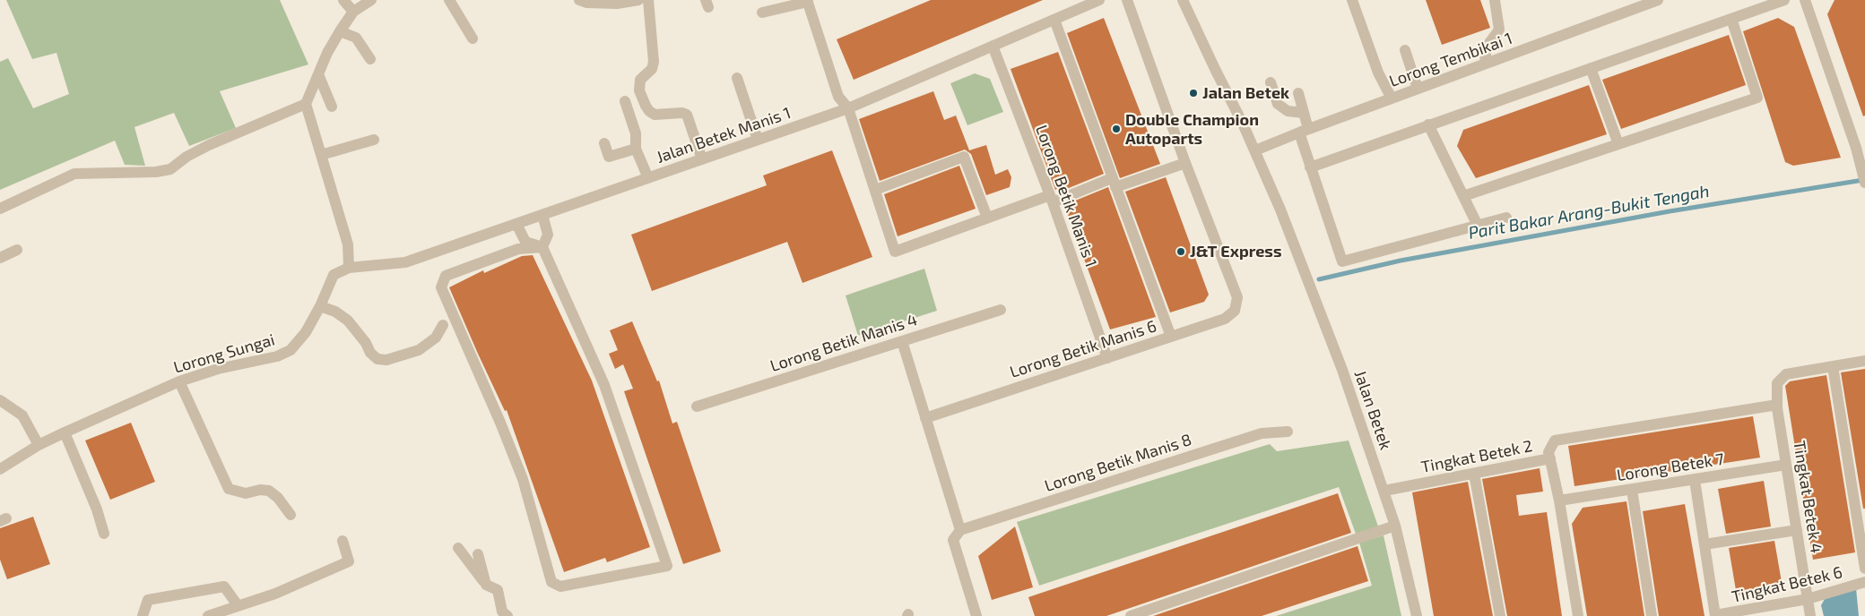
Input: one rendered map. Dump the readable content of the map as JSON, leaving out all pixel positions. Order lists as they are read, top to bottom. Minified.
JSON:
{"streets":{"street":["Lorong Tembikai 1","Jalan Betek Manis 1","Lorong Betik Manis 1","Lorong Betik Manis 4","Lorong Betik Manis 6","Lorong Sungai","Jalan Betek","Tingkat Betek 2","Lorong Betik Manis 8","Lorong Betek 7","Tingkat Betek 4","Tingkat Betek 6"]},"crossings":[["Lorong Tembikai 1","Jalan Betek"],["Jalan Betek Manis 1","Lorong Betik Manis 1"],["Jalan Betek Manis 1","Lorong Sungai"],["Lorong Betik Manis 1","Lorong Betik Manis 6"],["Jalan Betek","Tingkat Betek 2"],["Tingkat Betek 2","Lorong Betek 7"],["Lorong Betek 7","Tingkat Betek 4"],["Tingkat Betek 4","Tingkat Betek 6"]],"water":["Parit Bakar Arang-Bukit Tengah"],"places":["Jalan Betek","Double Champion Autoparts","J&T Express"]}
